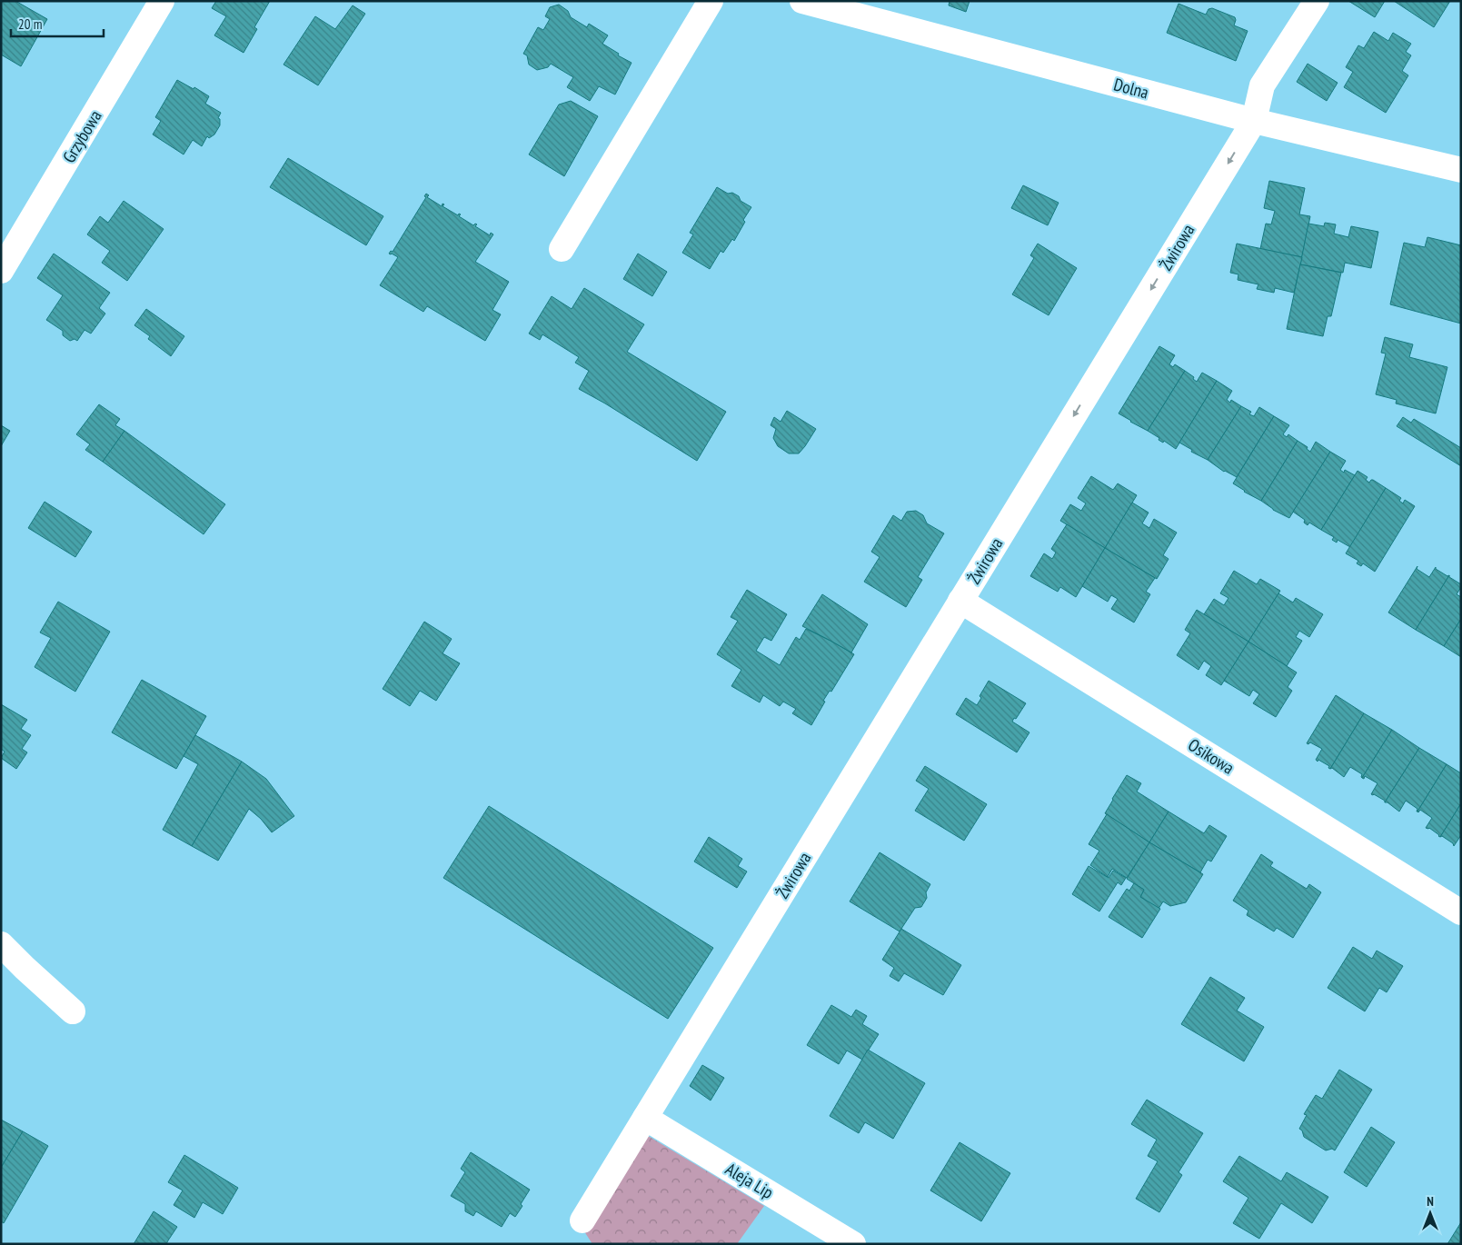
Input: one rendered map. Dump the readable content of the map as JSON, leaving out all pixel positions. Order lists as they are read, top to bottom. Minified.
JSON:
{"streets":{"street":["Dolna","Grzybowa","Żwirowa","Osikowa","Aleja Lip"]},"crossings":[["Dolna","Żwirowa"],["Żwirowa","Osikowa"],["Żwirowa","Aleja Lip"]],"one_way":["Żwirowa"],"scale_bar":"20 m","north":"top"}
